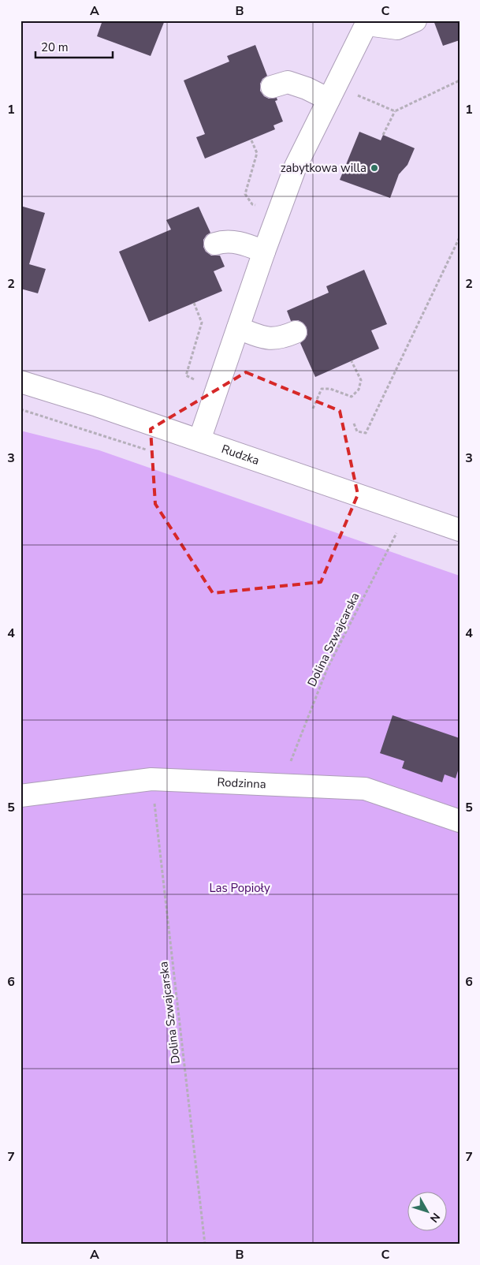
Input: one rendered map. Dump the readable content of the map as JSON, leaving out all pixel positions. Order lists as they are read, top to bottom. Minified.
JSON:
{"streets":{"street":["Rudzka","Rodzinna"],"path":["Dolina Szwajcarska"]},"crossings":[["Dolina Szwajcarska","Rodzinna"]],"parks":["Las Popioły"],"places":["zabytkowa willa"],"scale_bar":"20 m","north":"bottom right","grid":{"columns":["A","B","C"],"rows":["1","2","3","4","5","6","7"]}}
